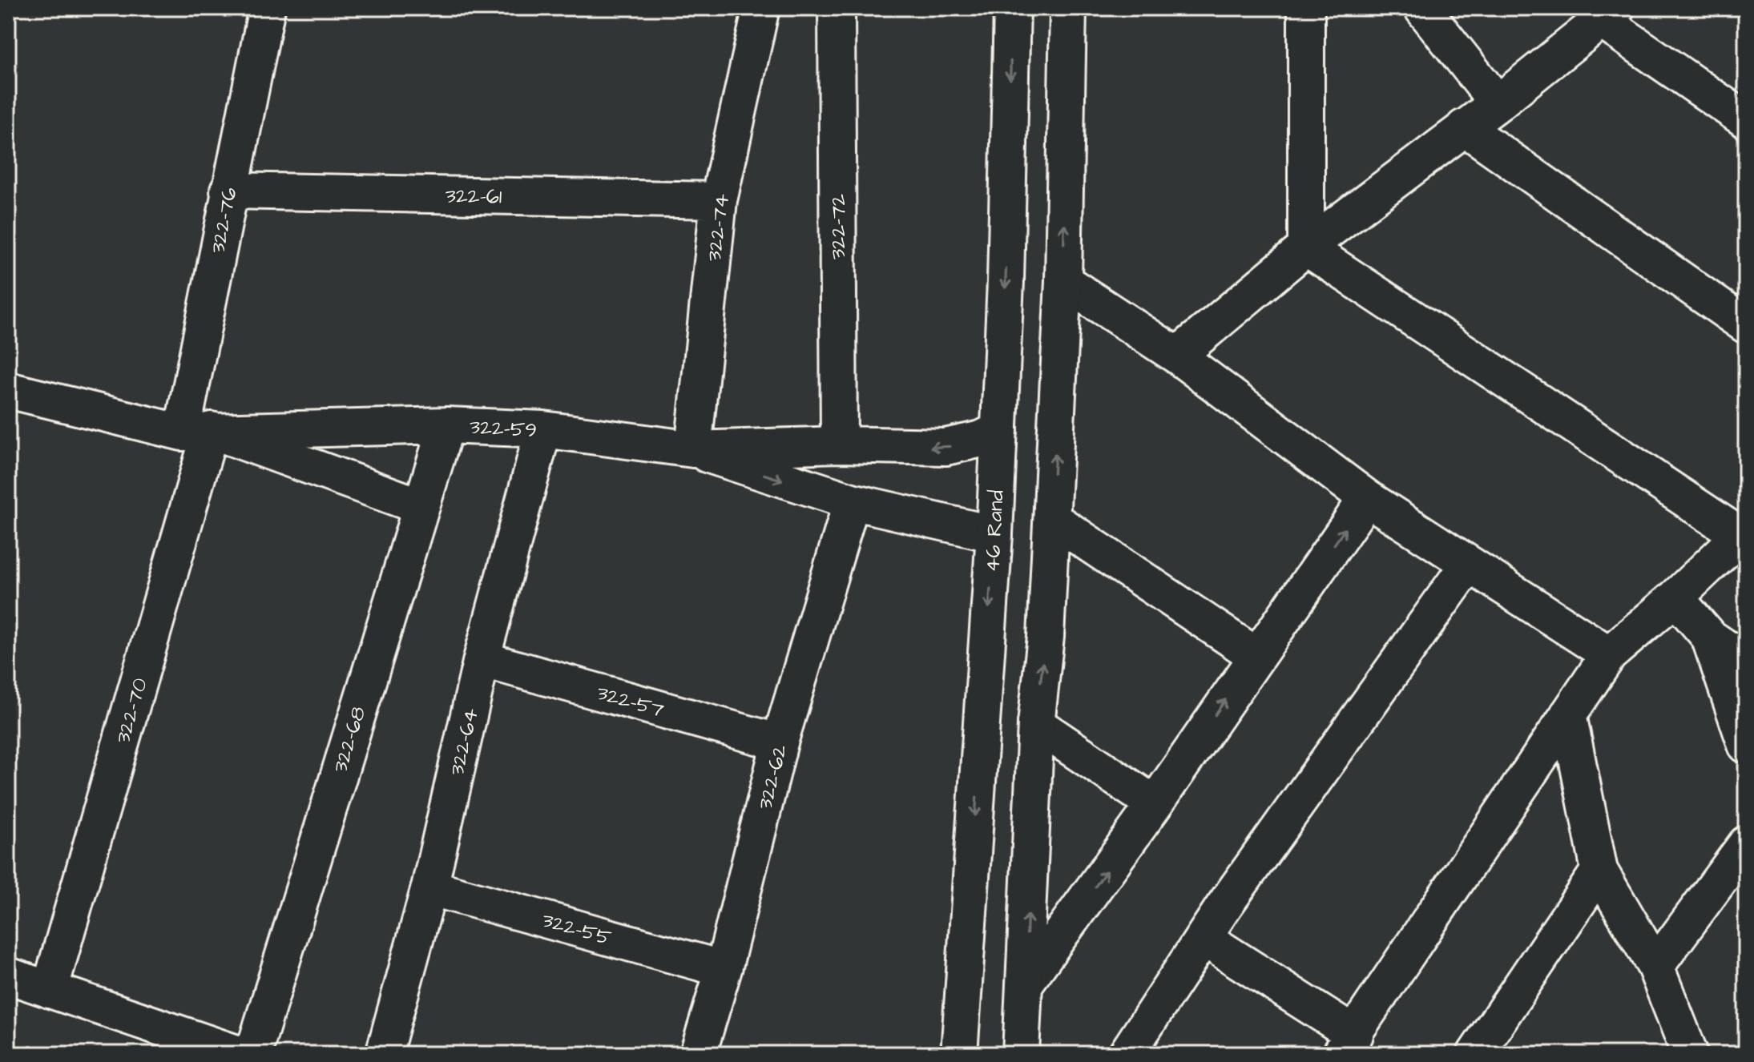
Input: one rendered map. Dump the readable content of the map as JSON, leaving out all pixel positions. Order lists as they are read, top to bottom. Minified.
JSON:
{"streets":{"street":["322-61","322-76","322-72","322-74","322-59","46 Rand","322-57","322-70","322-68","322-64","322-62","322-55"]},"crossings":[["322-61","322-76"],["322-61","322-74"],["322-76","322-59"],["322-76","322-70"],["322-72","322-59"],["322-74","322-59"],["322-59","46 Rand"],["322-59","322-70"],["322-59","322-68"],["322-59","322-64"],["322-57","322-64"],["322-57","322-62"],["322-64","322-55"],["322-62","322-55"]]}
